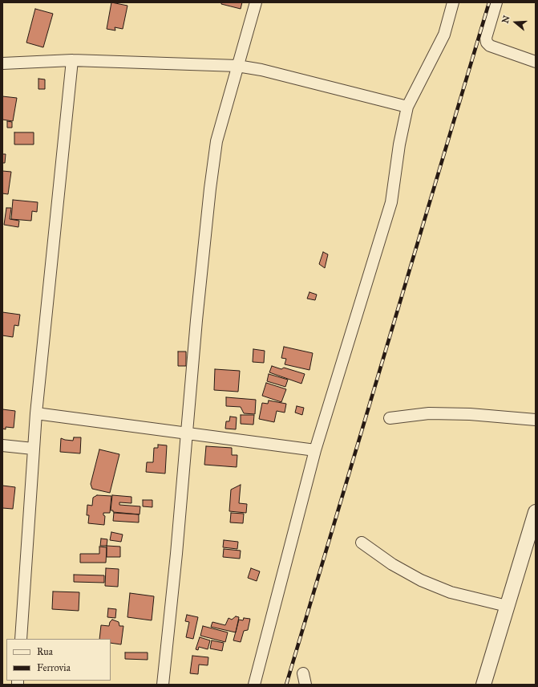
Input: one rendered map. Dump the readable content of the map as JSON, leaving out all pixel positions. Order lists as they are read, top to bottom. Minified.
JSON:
{"legend":["Rua","Ferrovia"],"north":"left"}
